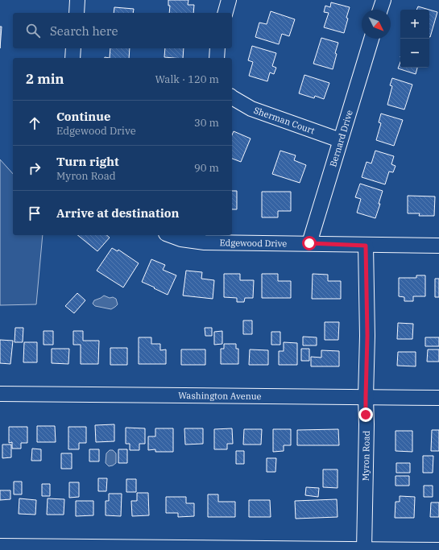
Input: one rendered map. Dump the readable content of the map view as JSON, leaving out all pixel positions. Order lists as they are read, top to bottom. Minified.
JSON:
{"streets":{"street":["Sherman Court","Bernard Drive","Edgewood Drive","Washington Avenue","Myron Road"]},"crossings":[["Sherman Court","Bernard Drive"],["Bernard Drive","Edgewood Drive"],["Edgewood Drive","Myron Road"],["Washington Avenue","Myron Road"]],"north":"bottom right","page":{"map_buttons":["+","−"],"search":"Search here","heading":["2 min","Walk · 120 m"],"list":[["Continue","Edgewood Drive","30 m"],["Turn right","Myron Road","90 m"],"Arrive at destination"]}}
